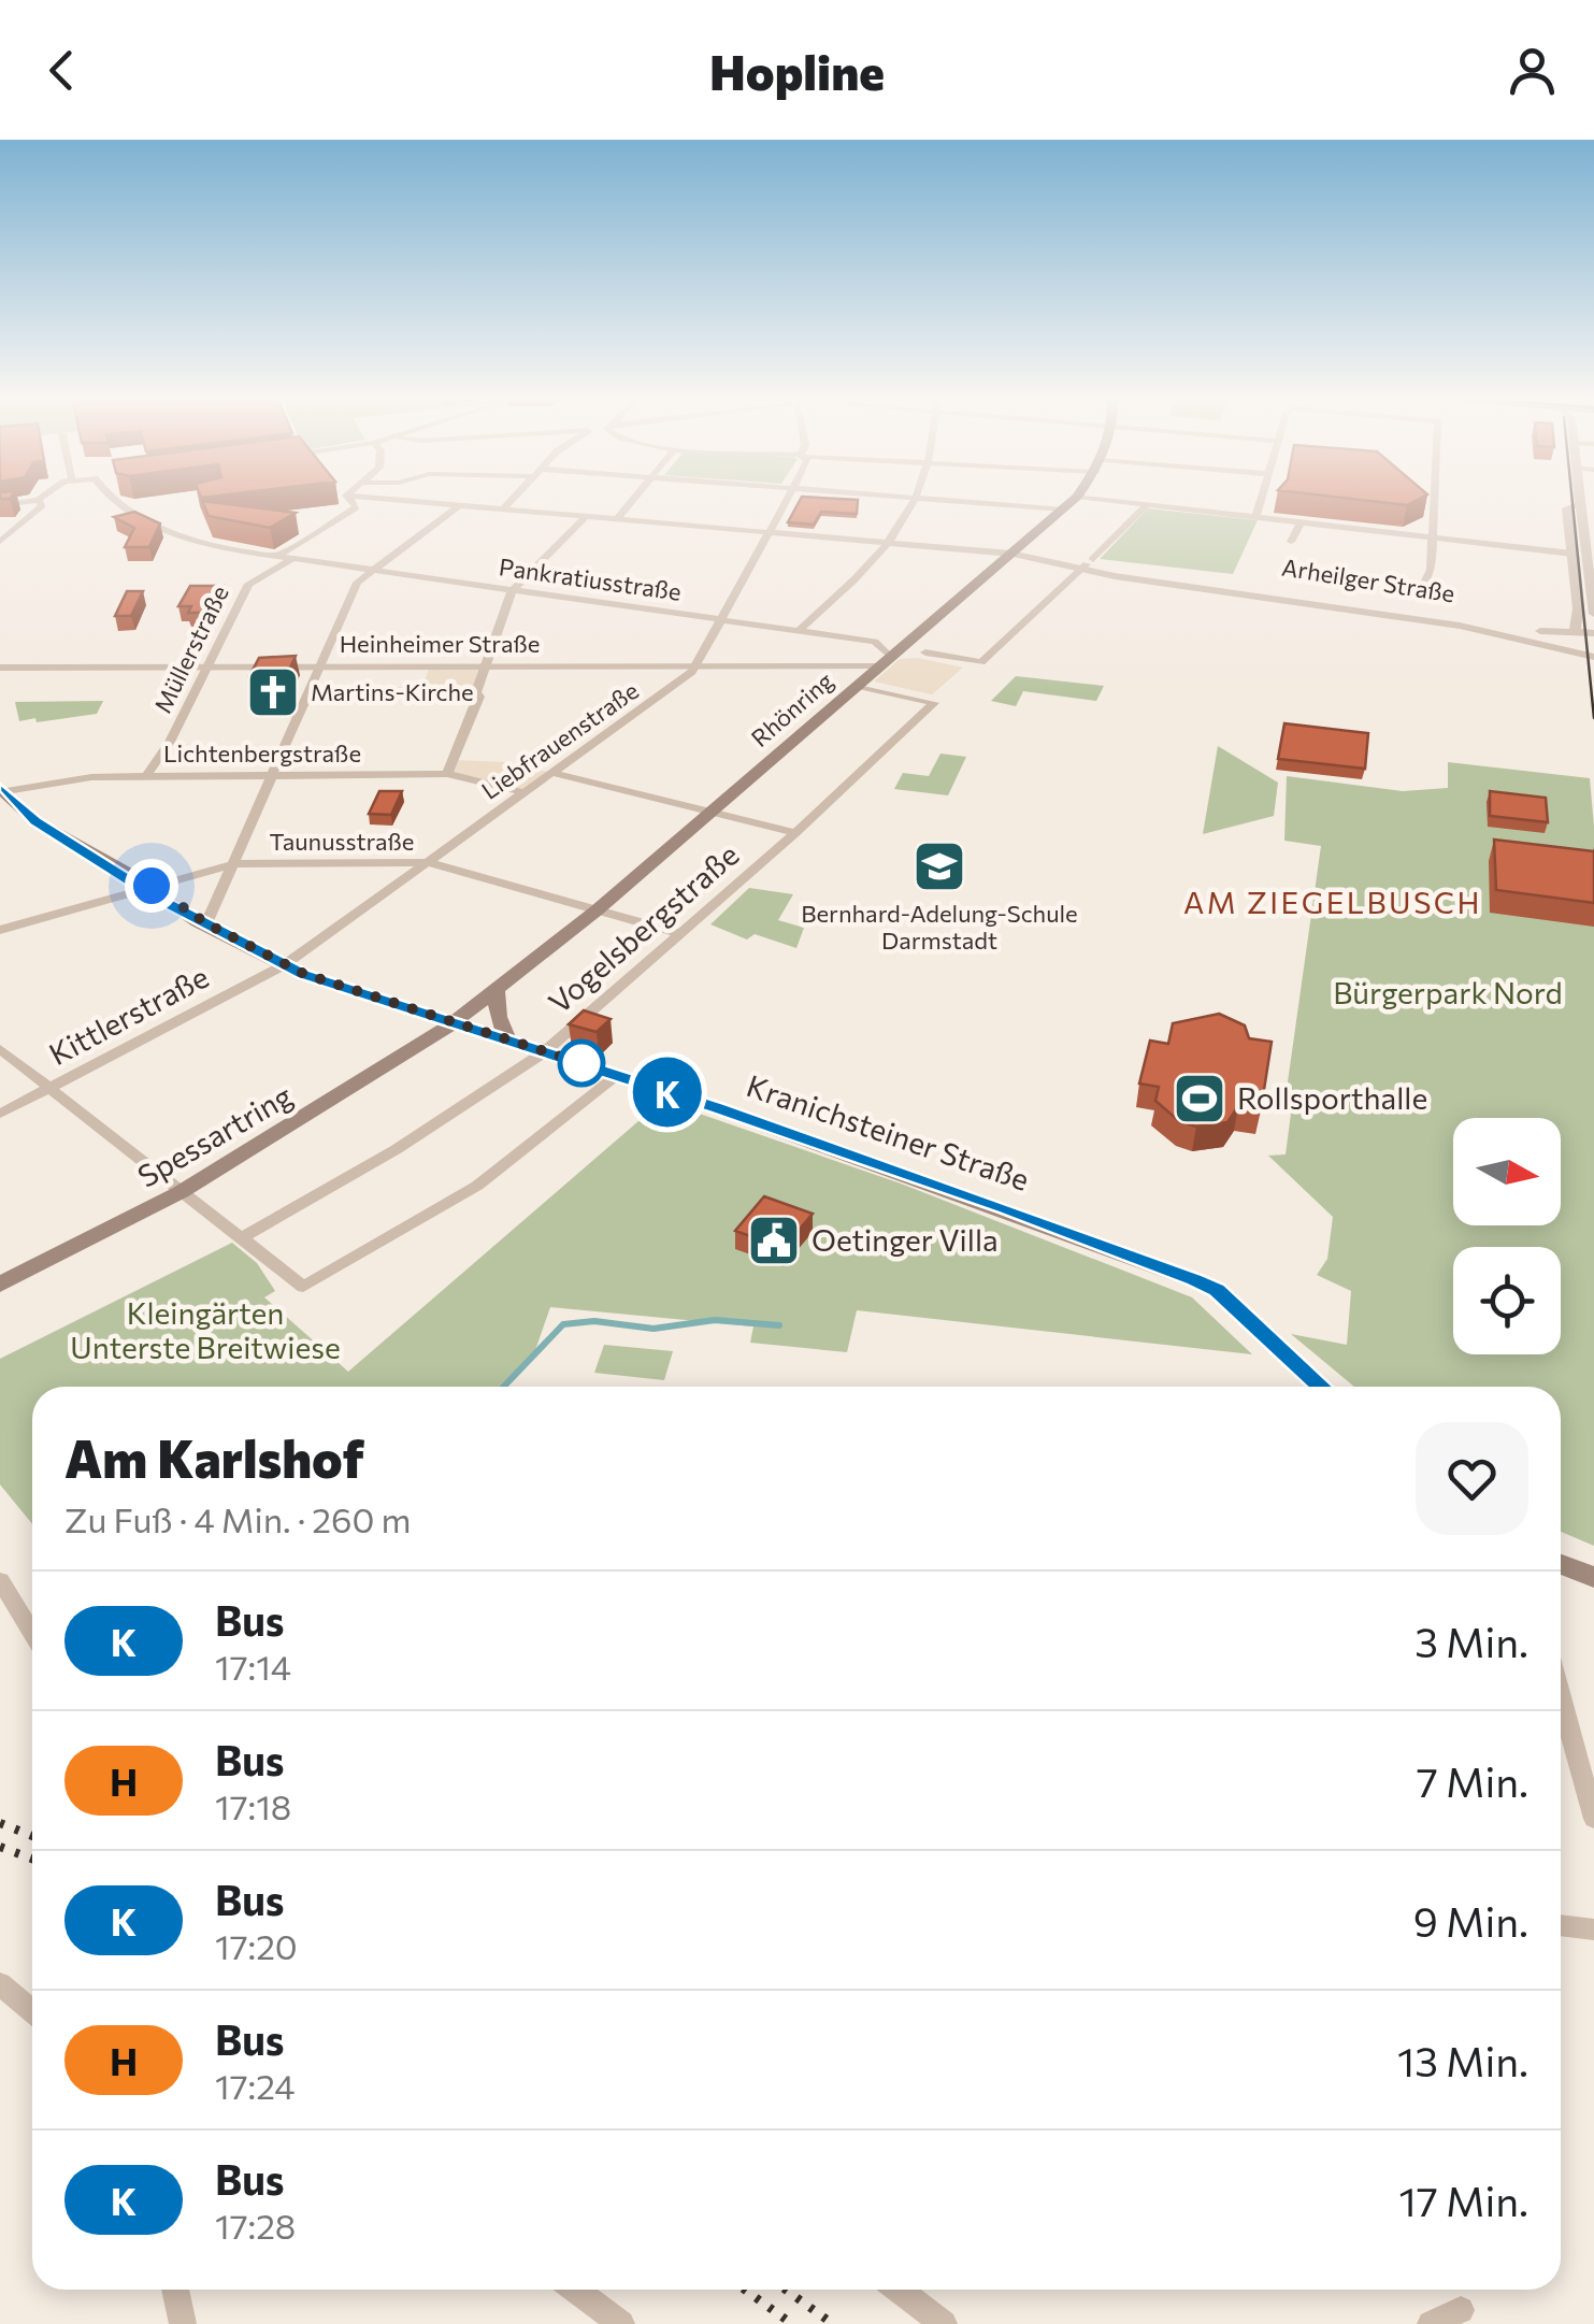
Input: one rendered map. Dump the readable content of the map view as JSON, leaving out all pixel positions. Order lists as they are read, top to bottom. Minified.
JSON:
{"streets":{"main road":["Rhönring","Kranichsteiner Straße","Spessartring"],"street":["Pankratiusstraße","Arheilger Straße","Heinheimer Straße","Müllerstraße","Liebfrauenstraße","Lichtenbergstraße","Taunusstraße","Vogelsbergstraße","Kittlerstraße"]},"crossings":[["Pankratiusstraße","Heinheimer Straße"],["Pankratiusstraße","Müllerstraße"],["Pankratiusstraße","Rhönring"],["Pankratiusstraße","Liebfrauenstraße"],["Arheilger Straße","Rhönring"],["Arheilger Straße","Liebfrauenstraße"],["Heinheimer Straße","Müllerstraße"],["Heinheimer Straße","Rhönring"],["Heinheimer Straße","Liebfrauenstraße"],["Müllerstraße","Lichtenbergstraße"],["Rhönring","Taunusstraße"],["Rhönring","Vogelsbergstraße"],["Rhönring","Kranichsteiner Straße"],["Rhönring","Spessartring"],["Liebfrauenstraße","Lichtenbergstraße"],["Liebfrauenstraße","Taunusstraße"],["Liebfrauenstraße","Kittlerstraße"],["Liebfrauenstraße","Kranichsteiner Straße"],["Lichtenbergstraße","Kranichsteiner Straße"],["Taunusstraße","Vogelsbergstraße"],["Taunusstraße","Kranichsteiner Straße"],["Vogelsbergstraße","Kranichsteiner Straße"],["Kittlerstraße","Kranichsteiner Straße"],["Kranichsteiner Straße","Spessartring"]],"districts":["AM ZIEGELBUSCH"],"parks":["Bürgerpark Nord","Kleingärten Unterste Breitwiese"],"places":{"church":["Martins-Kirche"],"school or university":["Bernhard-Adelung-Schule Darmstadt"],"sports":["Rollsporthalle"],"public building":["Oetinger Villa"]},"lines":["bus line K"],"north":"right","page":{"header":"Hopline","on_map":"K","heading":["Am Karlshof","Zu Fuß · 4 Min. · 260 m"],"list":[{"mark":"K","name":"Bus","note":"17:14","value":"3 Min."},{"mark":"H","name":"Bus","note":"17:18","value":"7 Min."},{"mark":"K","name":"Bus","note":"17:20","value":"9 Min."},{"mark":"H","name":"Bus","note":"17:24","value":"13 Min."},{"mark":"K","name":"Bus","note":"17:28","value":"17 Min."}]}}
